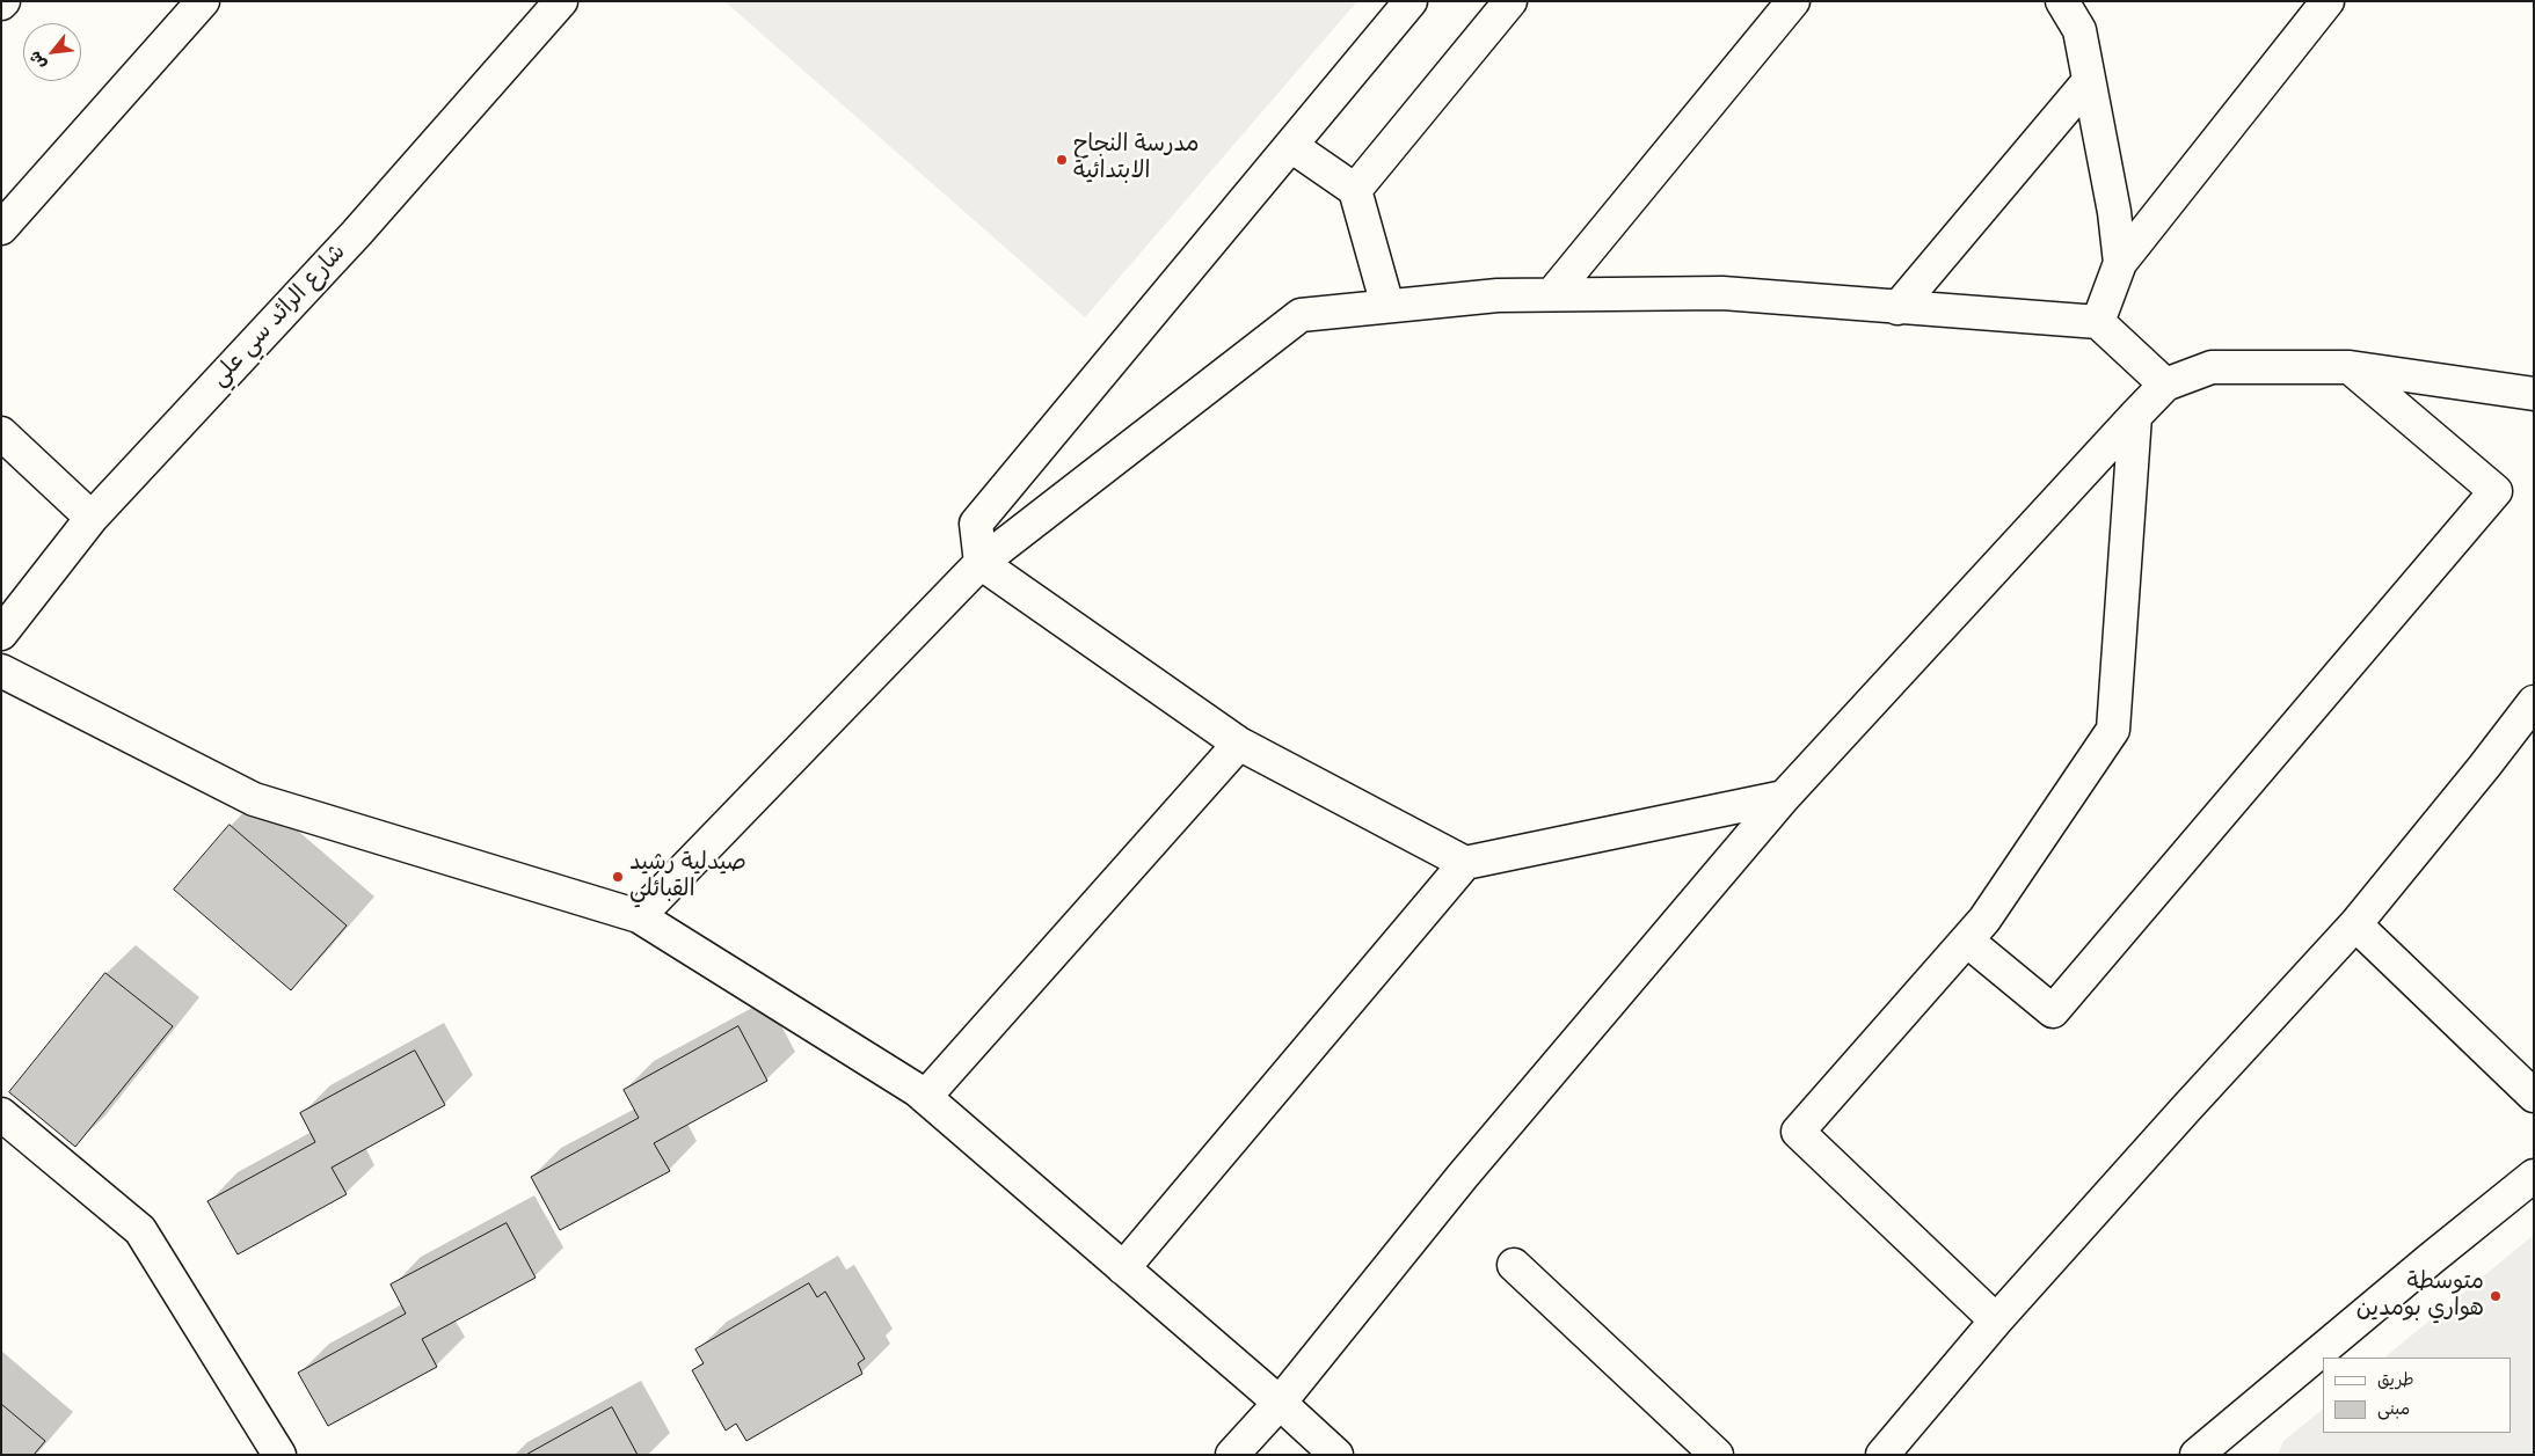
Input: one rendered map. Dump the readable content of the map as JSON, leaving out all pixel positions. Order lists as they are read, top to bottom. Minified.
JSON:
{"streets":{"street":["شارع الرائد سي علي"]},"places":["مدرسة النجاح الابتدائية","صيدلية رشيد القبائلي","متوسطة هواري بومدين"],"legend":["طريق","مبنى"],"north":"bottom left"}
